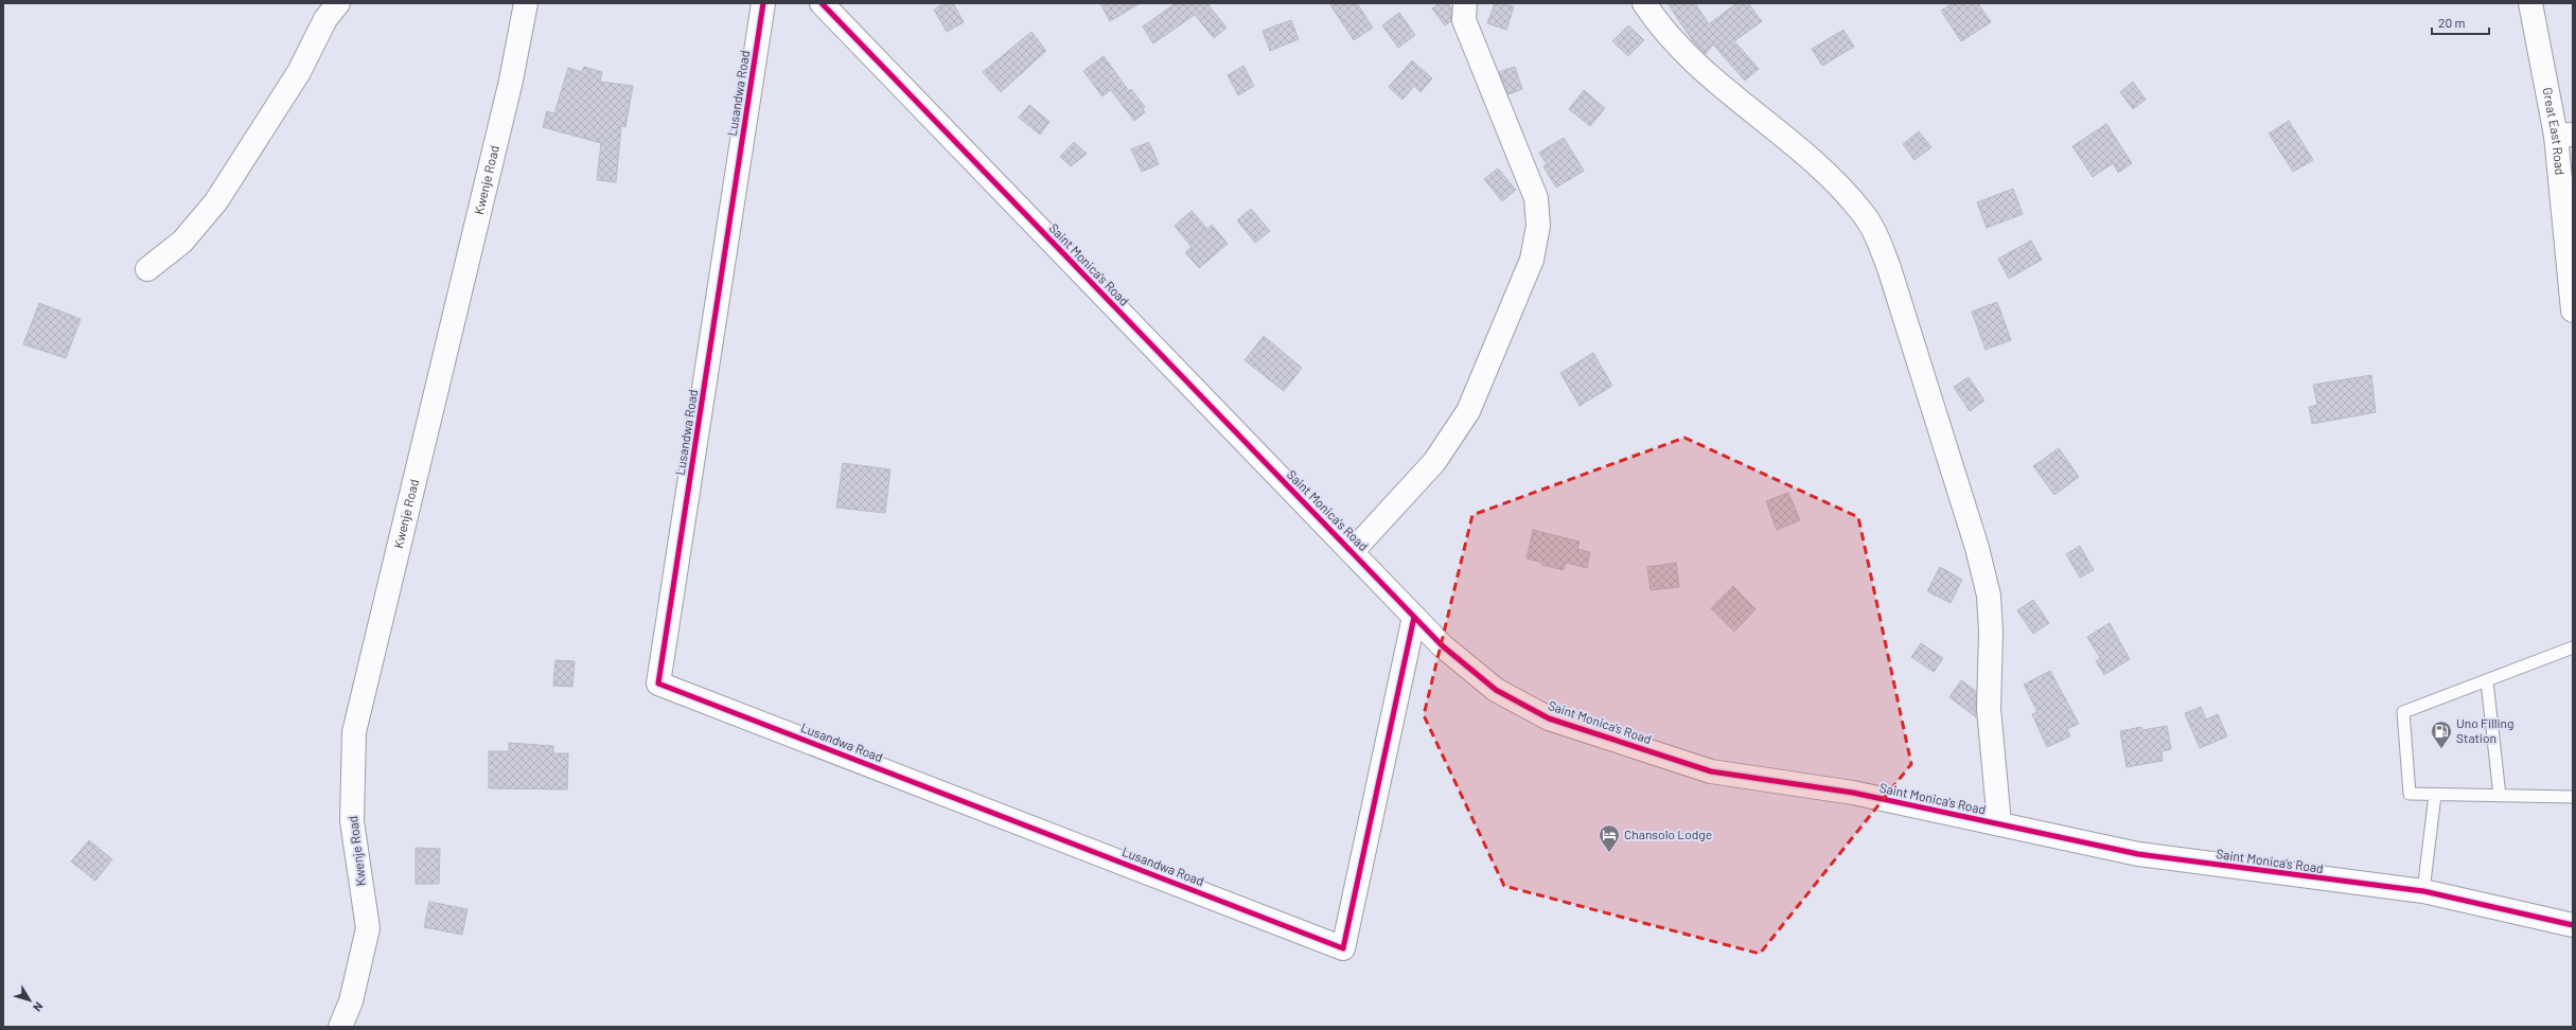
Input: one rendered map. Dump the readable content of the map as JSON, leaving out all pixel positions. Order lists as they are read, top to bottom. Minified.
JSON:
{"streets":{"main road":["Lusandwa Road","Great East Road","Kwenje Road","Saint Monica's Road"]},"crossings":[["Lusandwa Road","Saint Monica's Road"]],"places":{"fuel station":["Uno Filling Station"],"hotel":["Chansolo Lodge"]},"scale_bar":"20 m","north":"bottom right"}
